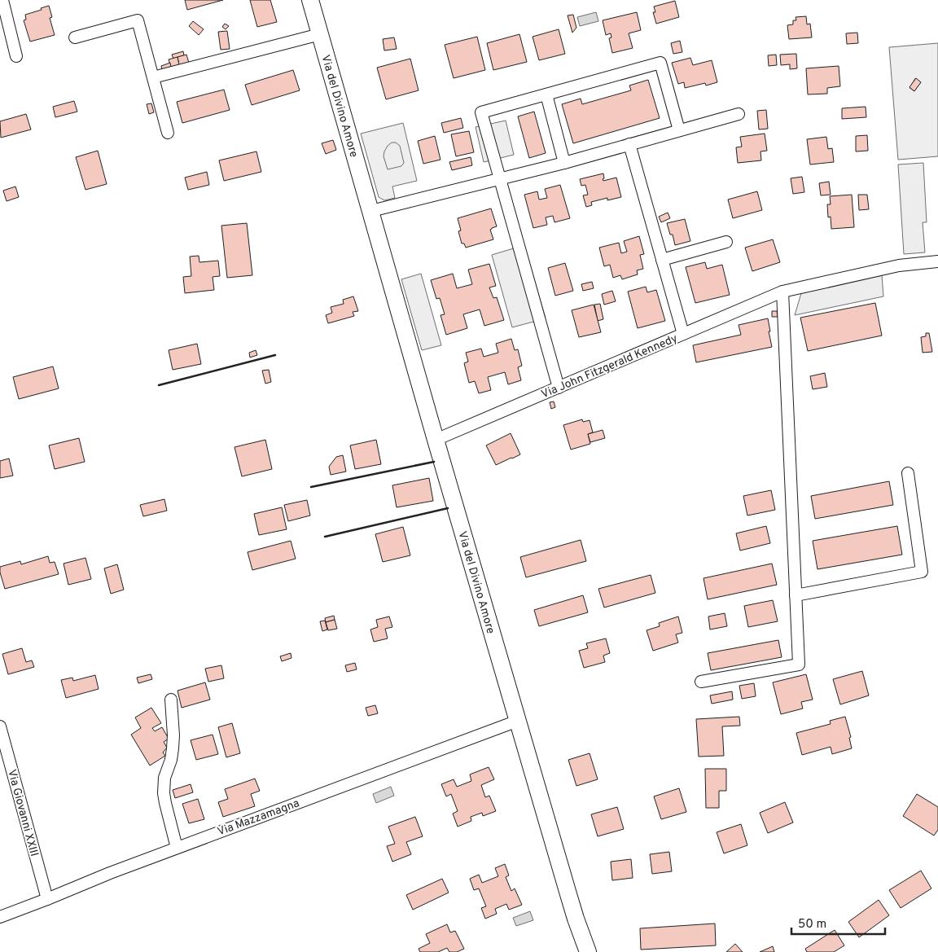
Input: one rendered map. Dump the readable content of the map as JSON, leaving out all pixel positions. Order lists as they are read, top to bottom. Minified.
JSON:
{"streets":{"main road":["Via del Divino Amore"],"street":["Via John Fitzgerald Kennedy","Via Giovanni XXIII","Via Mazzamagna"]},"crossings":[["Via del Divino Amore","Via John Fitzgerald Kennedy"],["Via del Divino Amore","Via Mazzamagna"],["Via Giovanni XXIII","Via Mazzamagna"]],"scale_bar":"50 m"}
